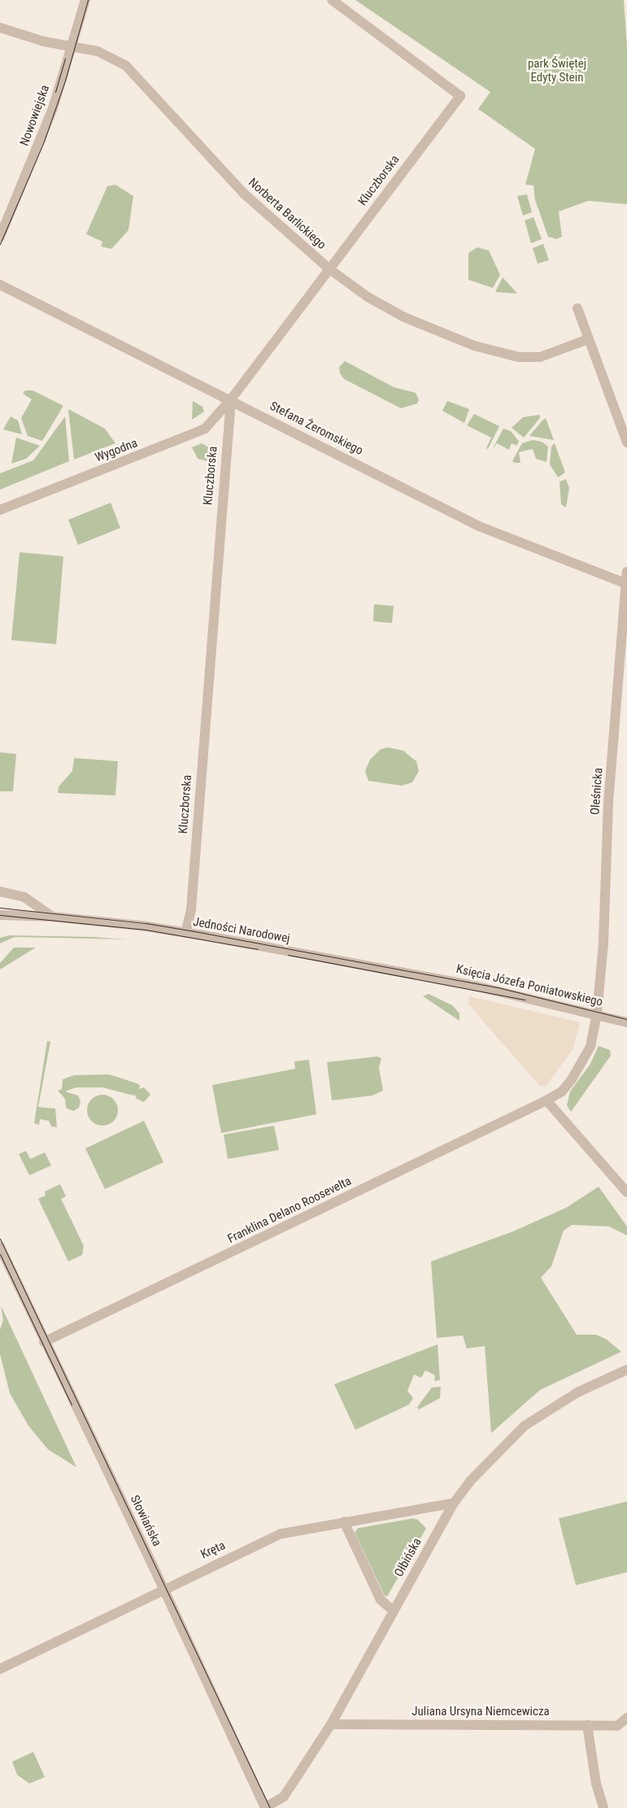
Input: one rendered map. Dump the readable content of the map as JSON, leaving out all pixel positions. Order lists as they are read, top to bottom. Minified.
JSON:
{"streets":{"street":["Nowowiejska","Kluczborska","Norberta Barlickiego","Stefana Żeromskiego","Wygodna","Oleśnicka","Jedności Narodowej","Księcia Józefa Poniatowskiego","Franklina Delano Roosevelta","Słowiańska","Kręta","Ołbińska","Juliana Ursyna Niemcewicza"]},"crossings":[["Nowowiejska","Norberta Barlickiego"],["Kluczborska","Norberta Barlickiego"],["Kluczborska","Stefana Żeromskiego"],["Kluczborska","Wygodna"],["Kluczborska","Jedności Narodowej"],["Stefana Żeromskiego","Wygodna"],["Stefana Żeromskiego","Oleśnicka"],["Oleśnicka","Księcia Józefa Poniatowskiego"],["Oleśnicka","Franklina Delano Roosevelta"],["Jedności Narodowej","Księcia Józefa Poniatowskiego"],["Franklina Delano Roosevelta","Słowiańska"],["Słowiańska","Kręta"],["Słowiańska","Ołbińska"],["Kręta","Ołbińska"],["Ołbińska","Juliana Ursyna Niemcewicza"]],"parks":["park Świętej Edyty Stein"]}
